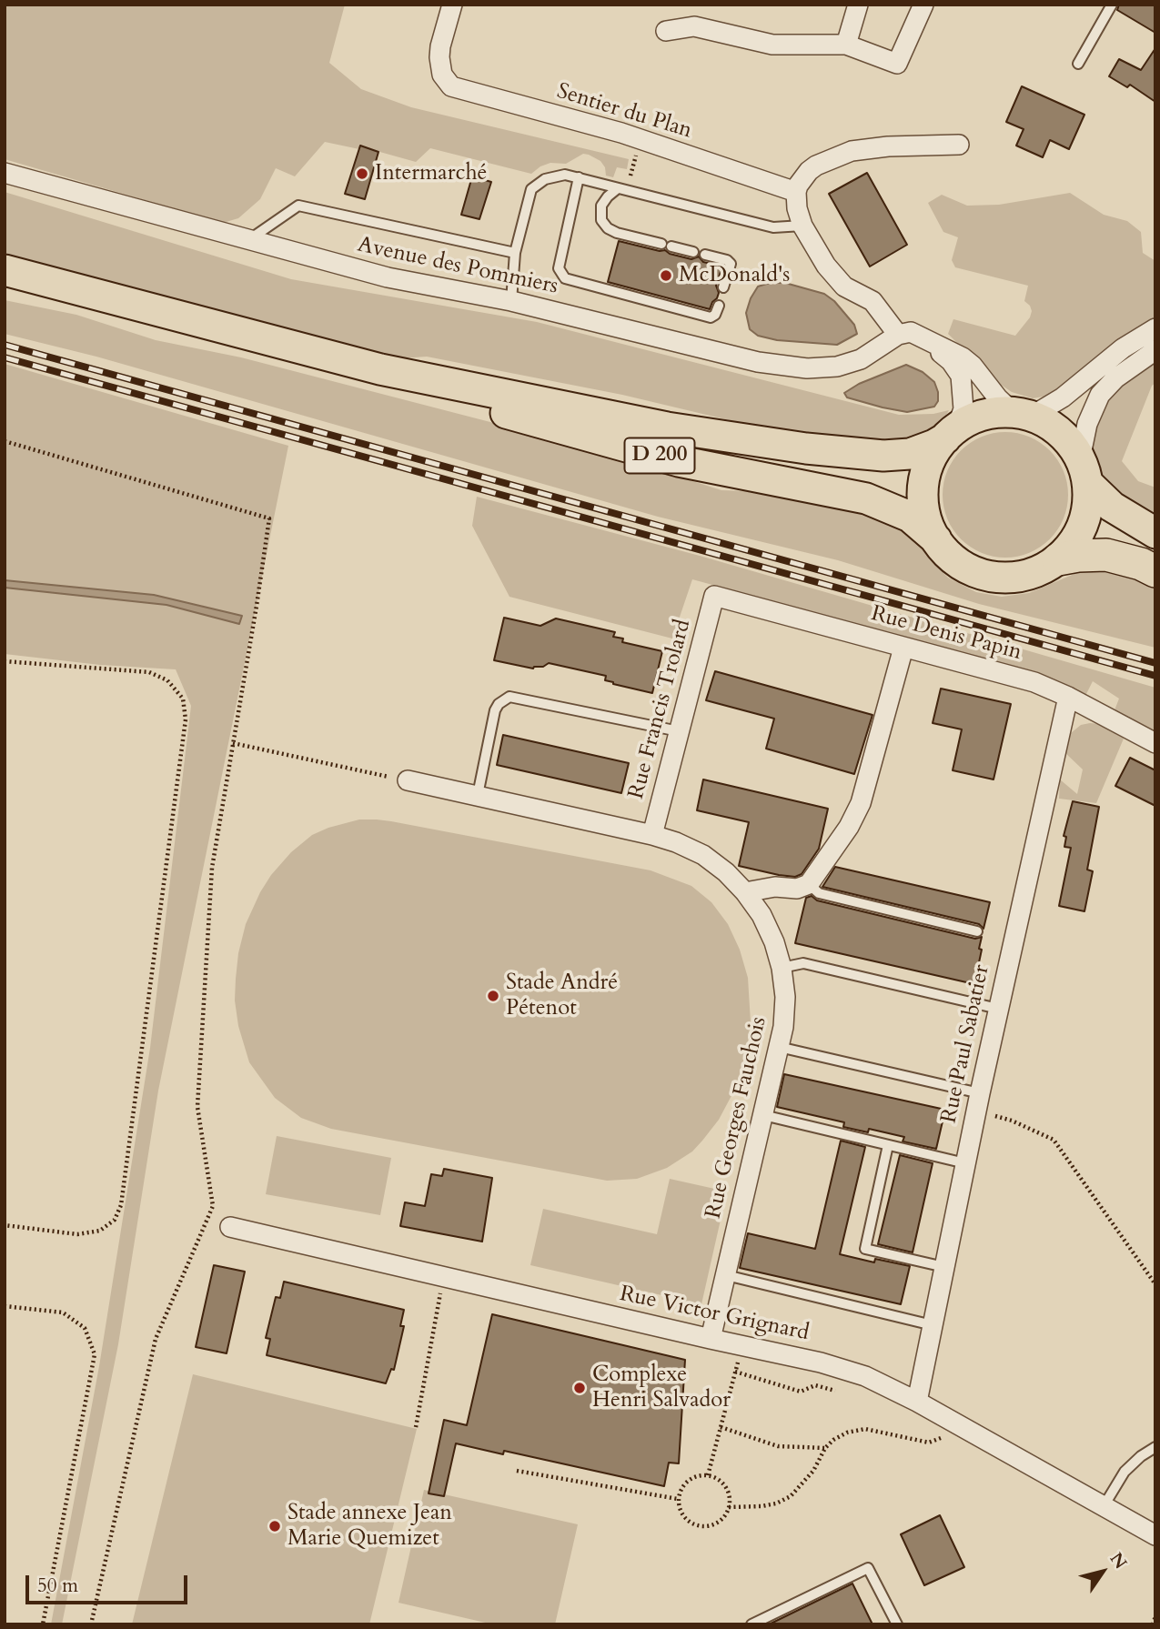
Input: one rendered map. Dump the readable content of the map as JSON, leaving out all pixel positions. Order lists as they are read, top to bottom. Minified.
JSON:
{"streets":{"main road":["D 200"],"street":["Sentier du Plan","Avenue des Pommiers","Rue Denis Papin","Rue Francis Trolard","Rue Paul Sabatier","Rue Georges Fauchois","Rue Victor Grignard"]},"crossings":[["Rue Denis Papin","Rue Francis Trolard"],["Rue Denis Papin","Rue Paul Sabatier"],["Rue Francis Trolard","Rue Georges Fauchois"],["Rue Paul Sabatier","Rue Victor Grignard"],["Rue Georges Fauchois","Rue Victor Grignard"]],"places":["Intermarché","McDonald's","Stade André Pétenot","Complexe Henri Salvador","Stade annexe Jean Marie Quemizet"],"scale_bar":"50 m","north":"top right"}
